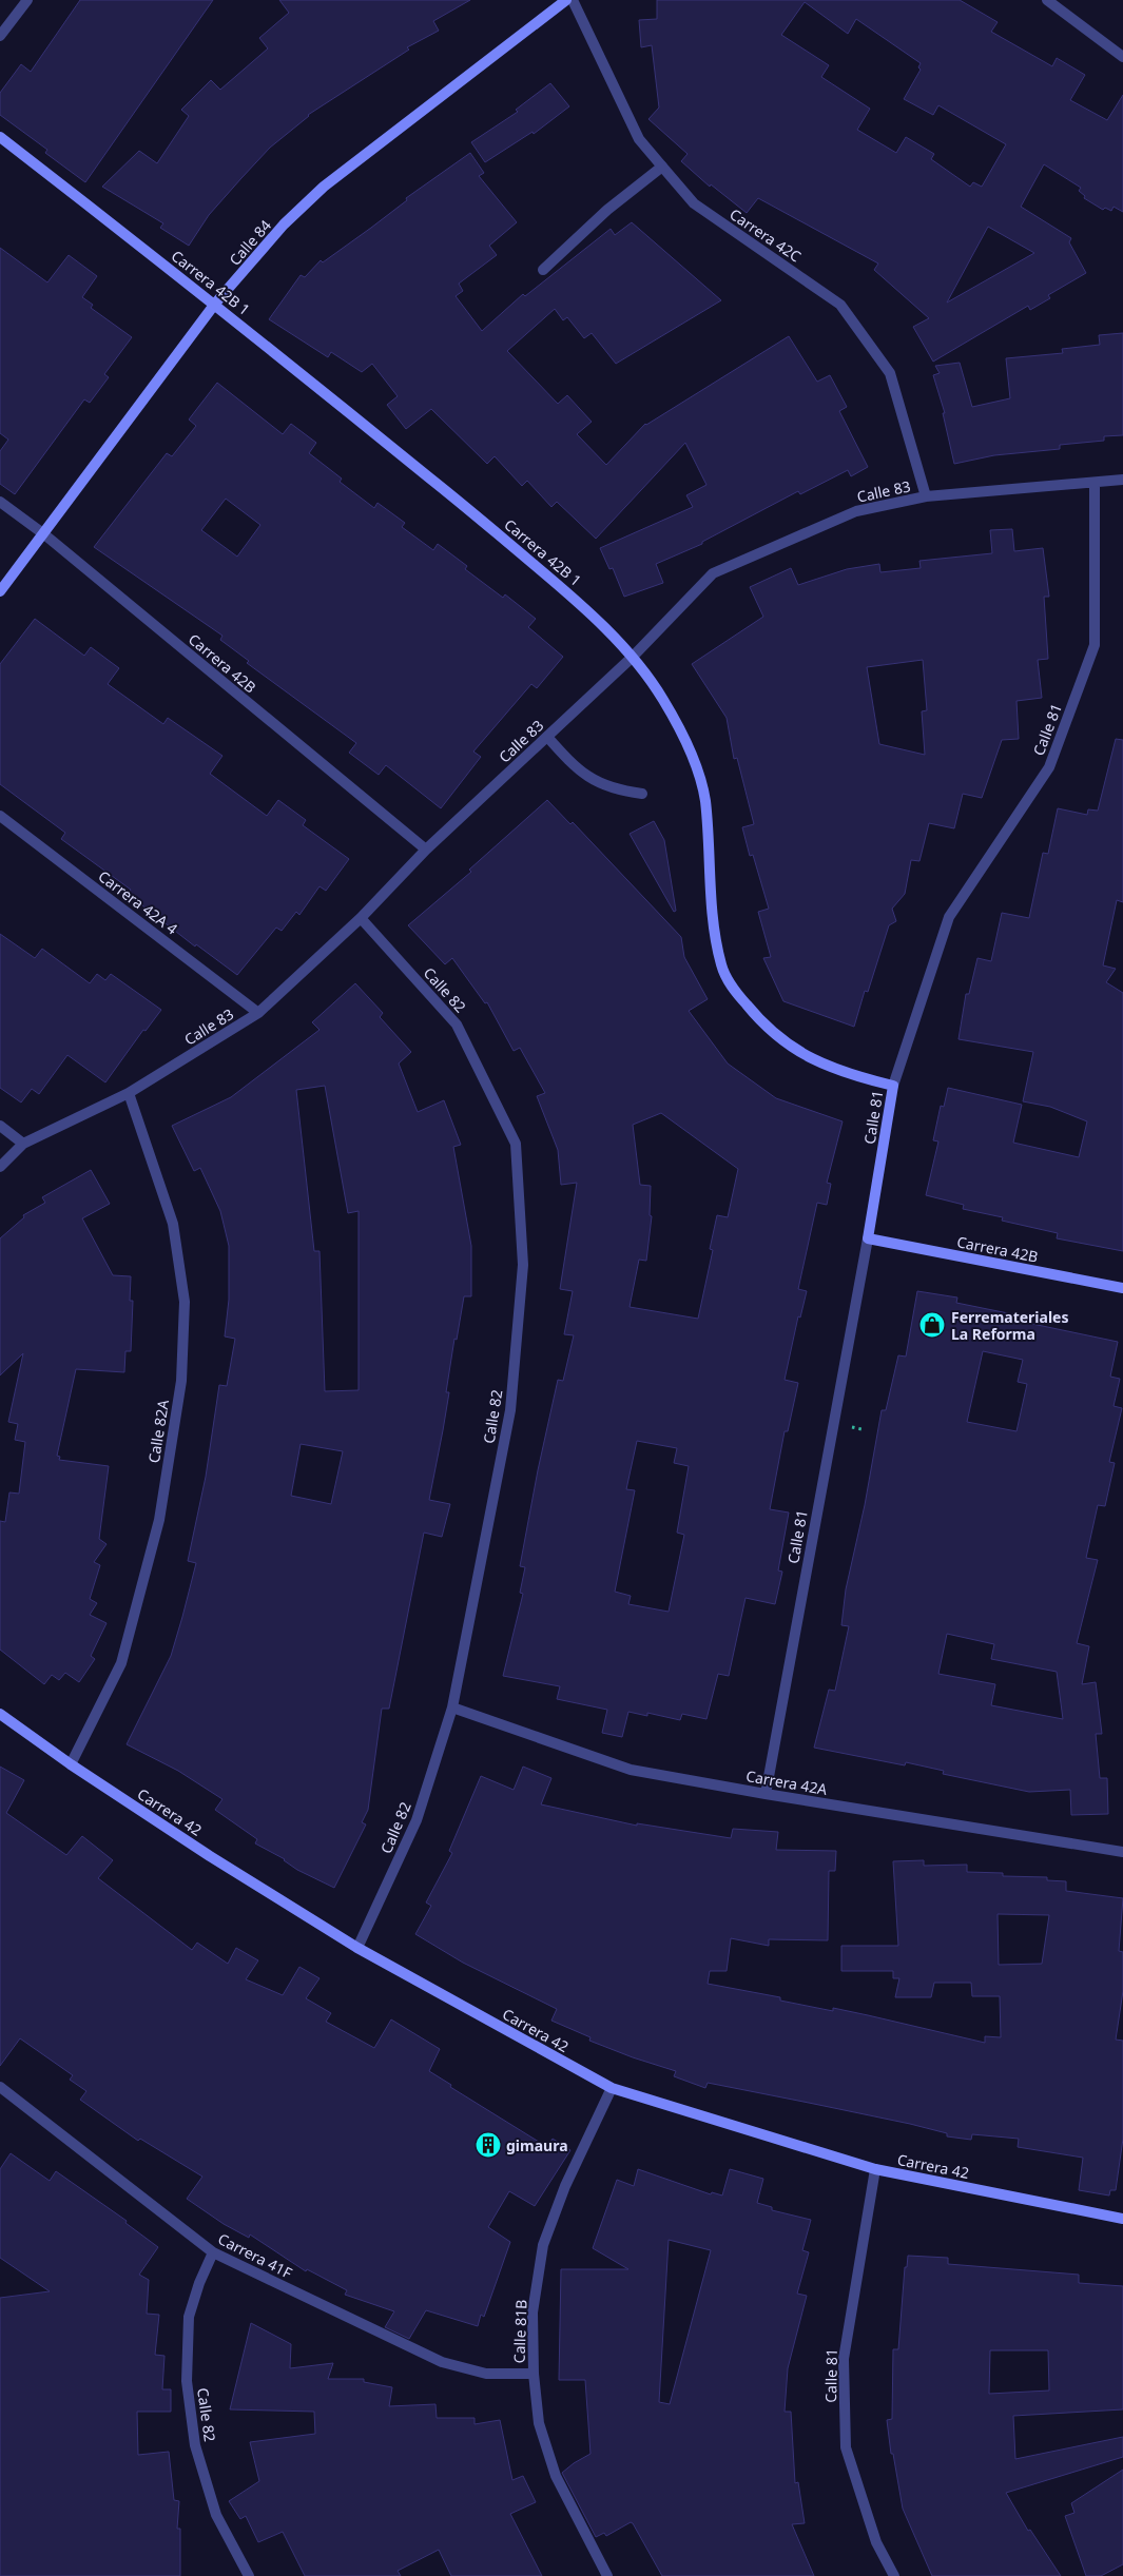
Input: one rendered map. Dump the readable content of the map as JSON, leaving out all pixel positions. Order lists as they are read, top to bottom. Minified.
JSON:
{"streets":{"street":["Carrera 42C","Calle 84","Carrera 42B 1","Calle 83","Carrera 42B","Calle 81","Carrera 42A 4","Calle 82","Calle 82A","Carrera 42A","Carrera 42","Carrera 41F","Calle 81B"]},"crossings":[["Carrera 42C","Calle 83"],["Calle 84","Carrera 42B 1"],["Calle 84","Carrera 42B"],["Carrera 42B 1","Calle 83"],["Carrera 42B 1","Calle 81"],["Calle 83","Carrera 42B"],["Calle 83","Calle 81"],["Calle 83","Carrera 42A 4"],["Calle 83","Calle 82"],["Calle 83","Calle 82A"],["Carrera 42B","Calle 81"],["Calle 81","Carrera 42A"],["Calle 81","Carrera 42"],["Calle 82","Carrera 42A"],["Calle 82","Carrera 42"],["Calle 82","Carrera 41F"],["Calle 82A","Carrera 42"],["Carrera 42","Calle 81B"],["Carrera 41F","Calle 81B"]],"places":{"shop":["Ferremateriales La Reforma"],"building":["gimaura"]}}
